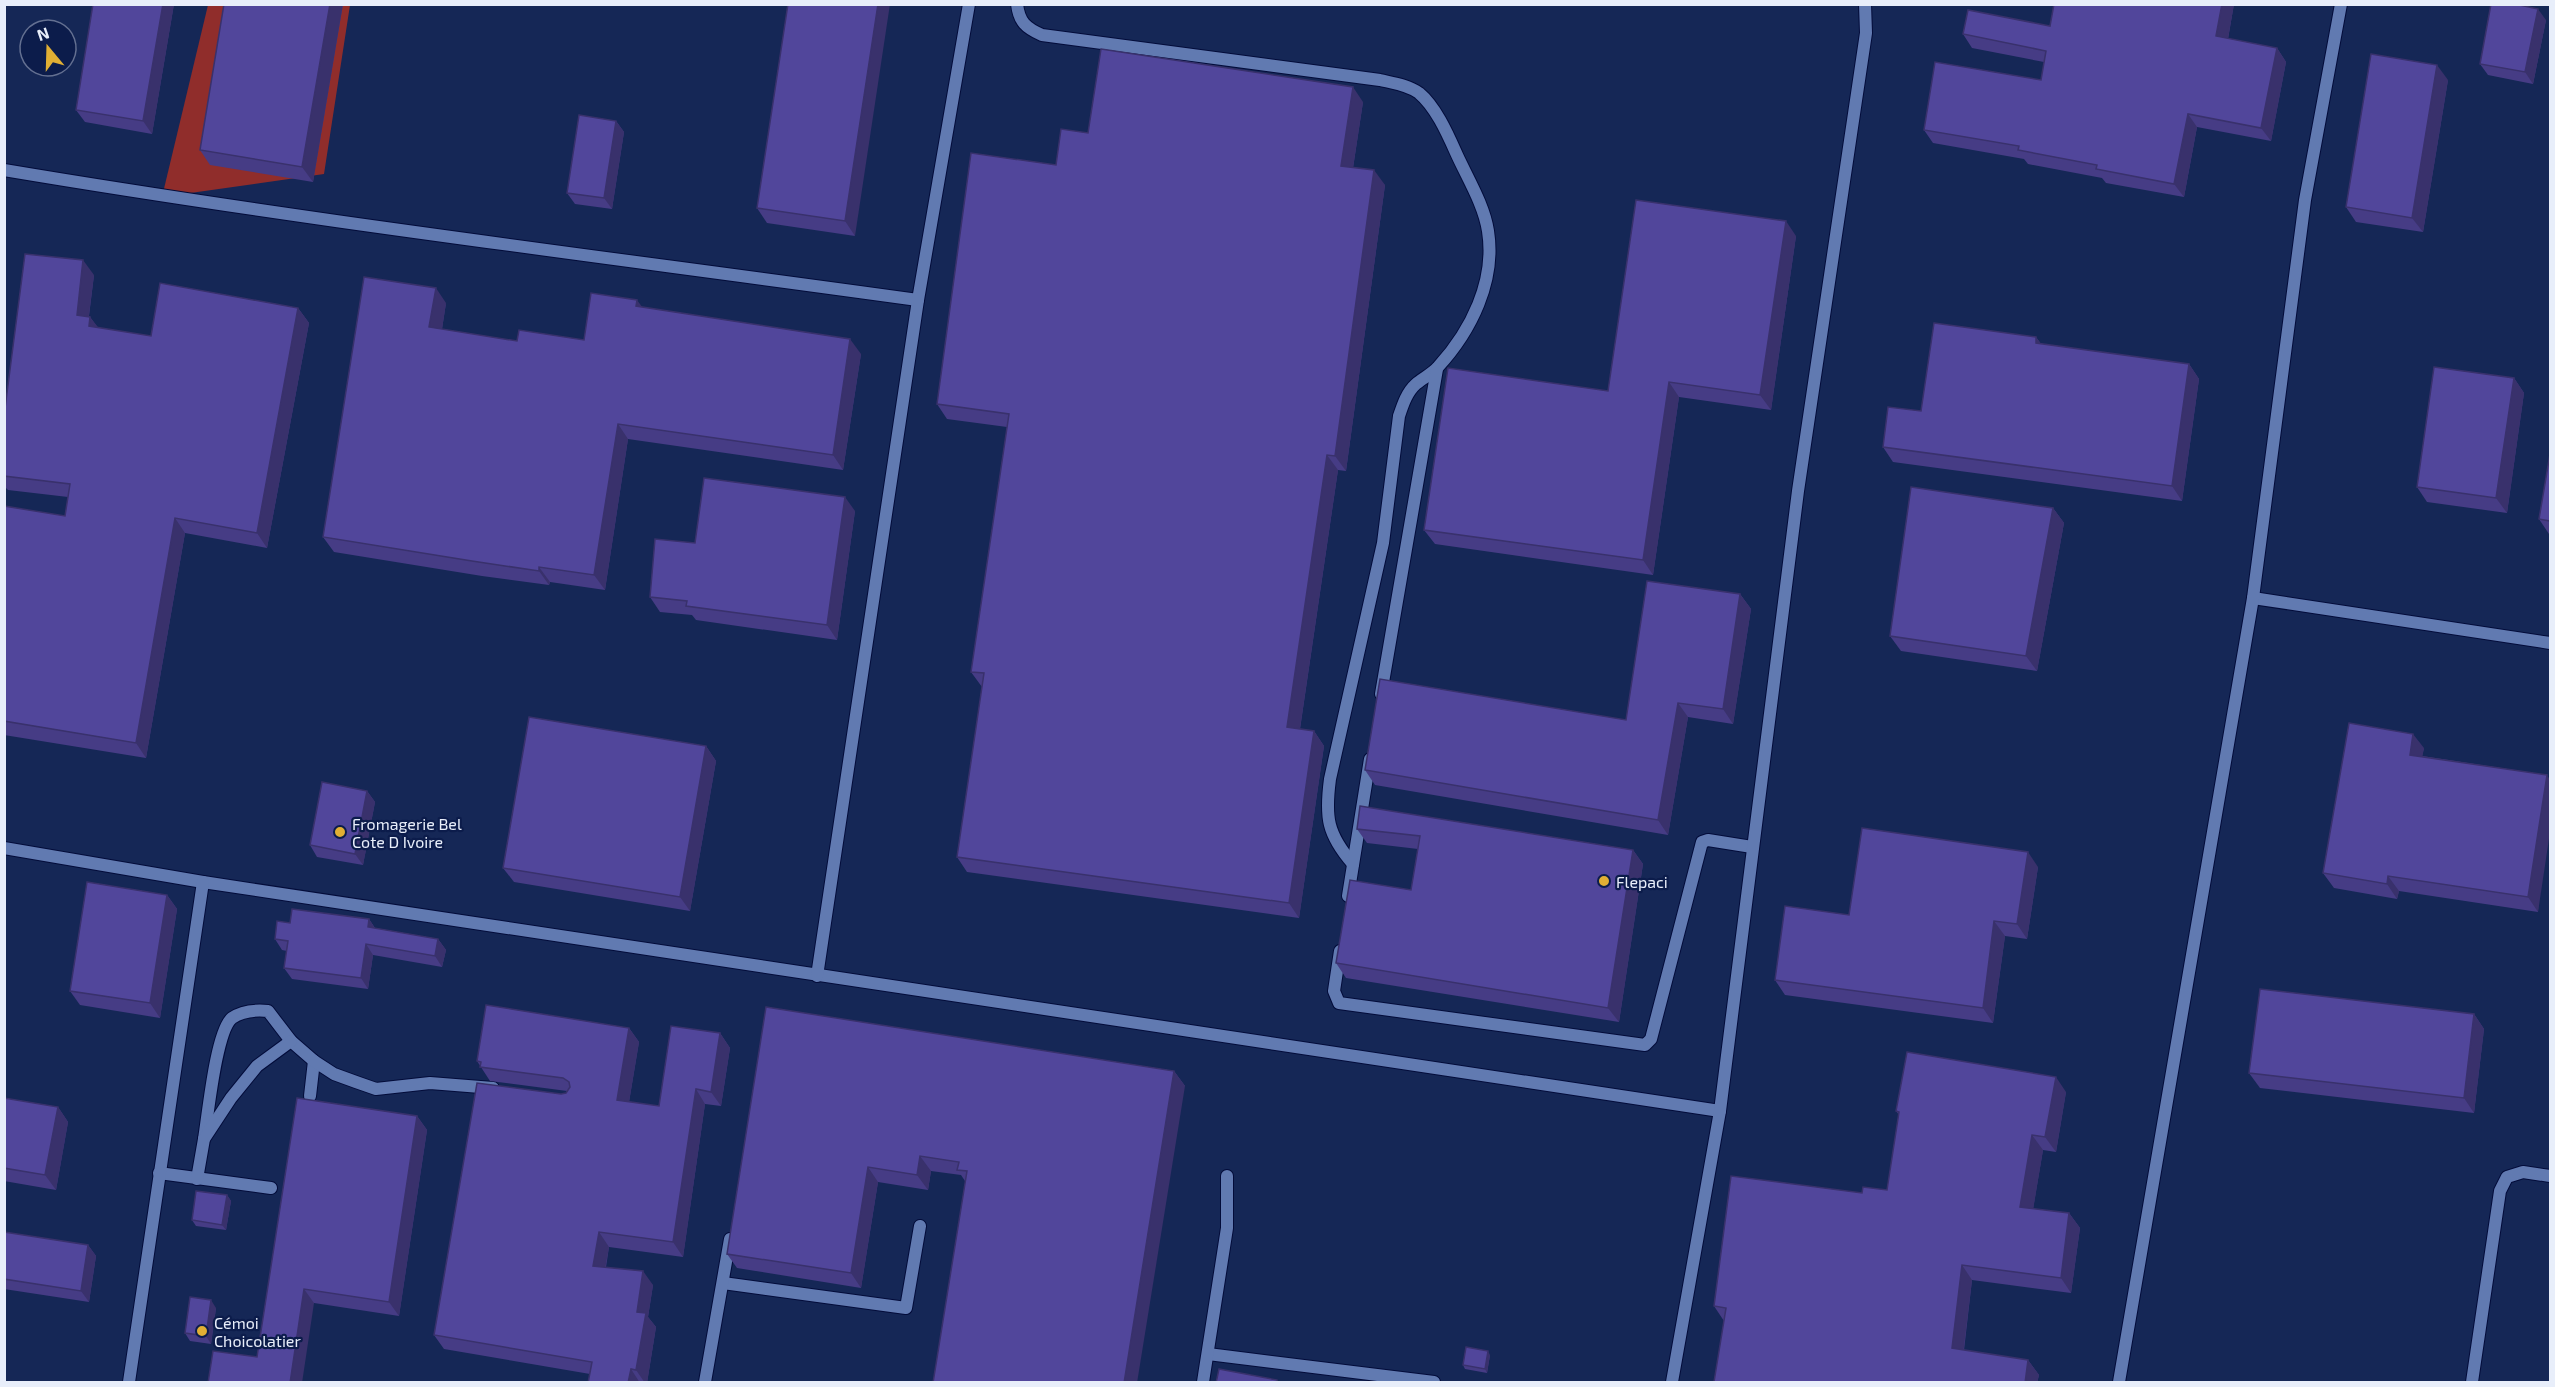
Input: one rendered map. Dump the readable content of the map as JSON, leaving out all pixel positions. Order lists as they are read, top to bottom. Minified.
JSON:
{"places":["Fromagerie Bel Cote D Ivoire","Flepaci","Cémoi Choicolatier"],"north":"top"}
